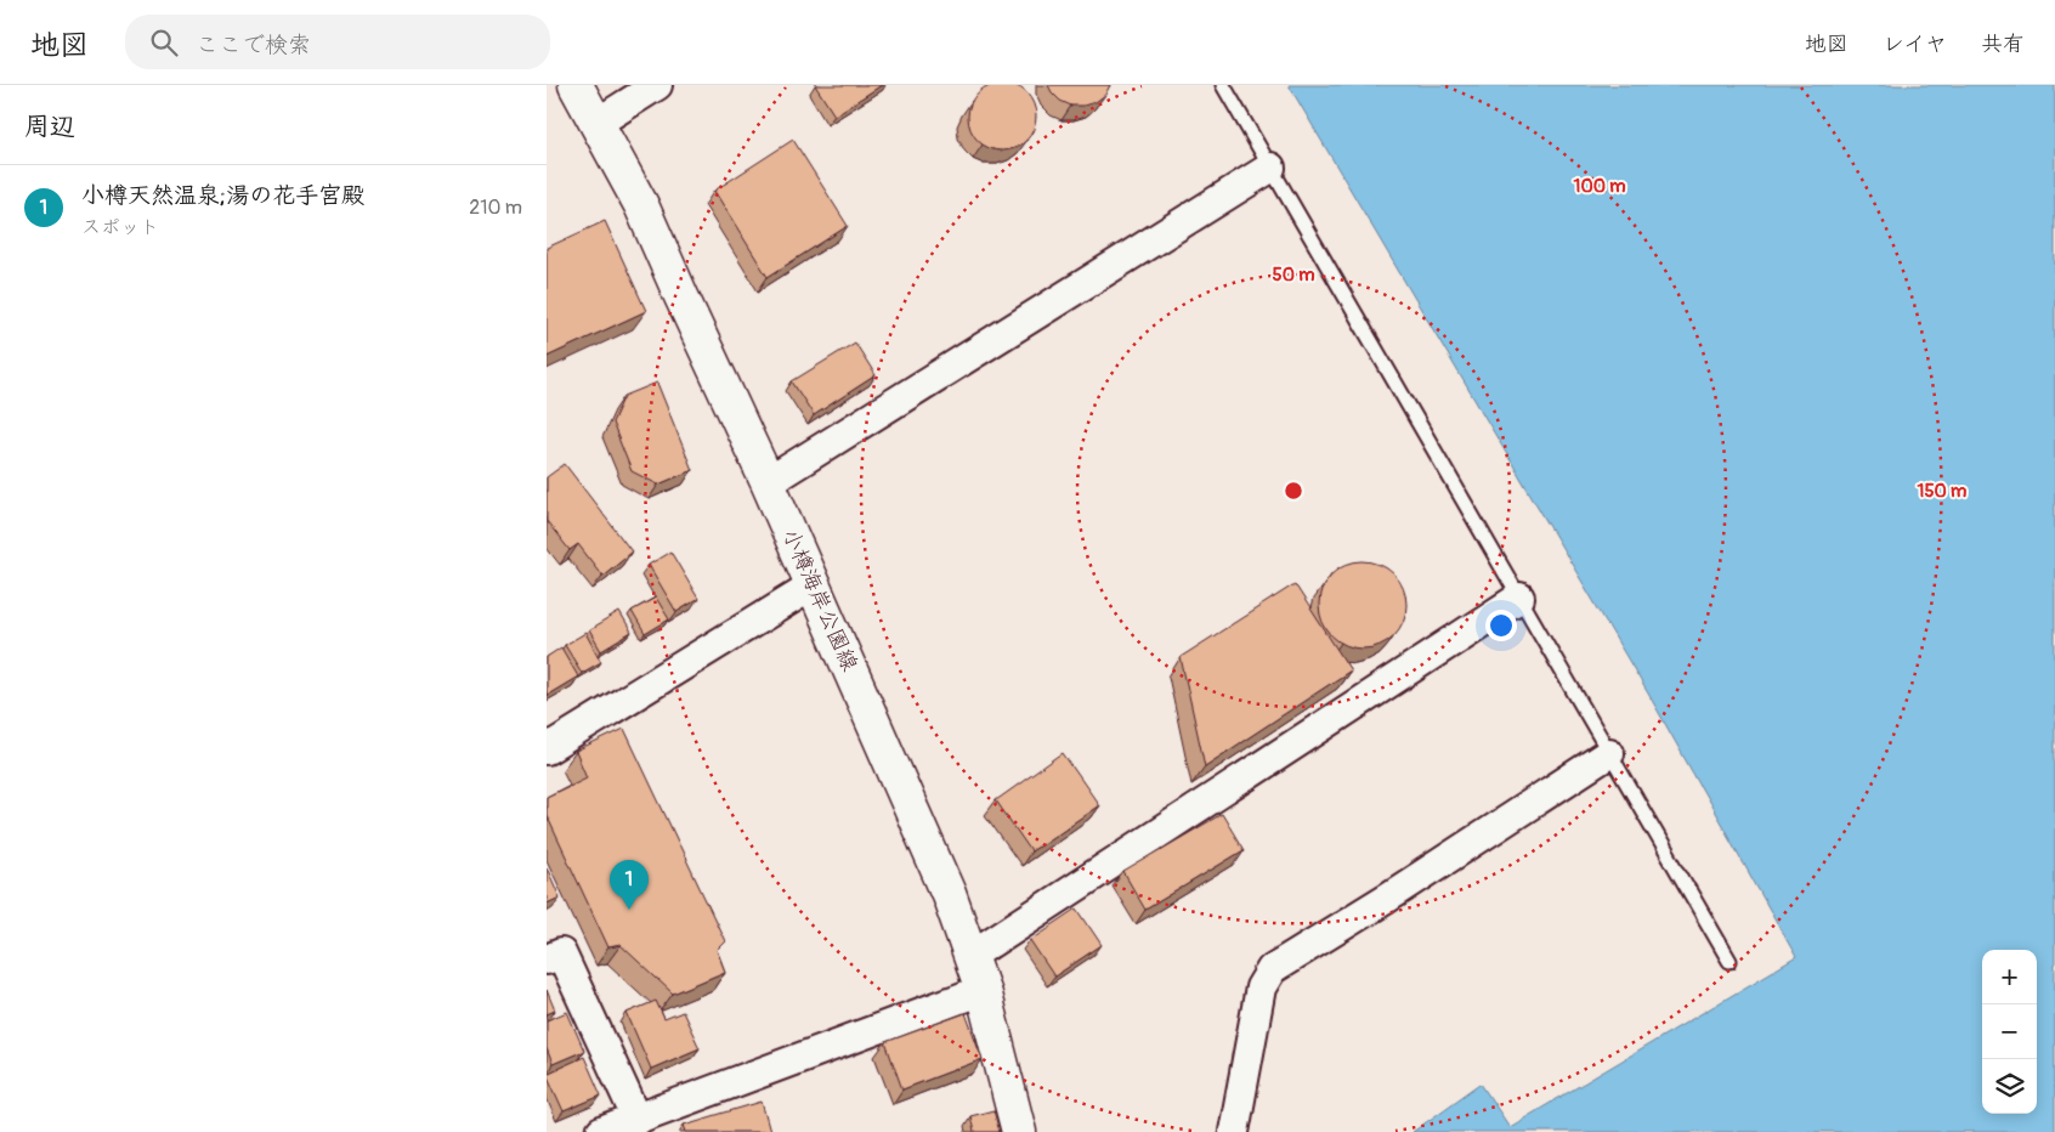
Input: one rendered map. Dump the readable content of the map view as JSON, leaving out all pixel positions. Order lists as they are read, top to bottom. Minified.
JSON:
{"streets":{"main road":["小樽海岸公園線"]},"page":{"header":"地図","search":"ここで検索","nav":["地図","レイヤ","共有"],"heading":"周辺","list":[{"mark":"1","name":"小樽天然温泉;湯の花手宮殿","note":"スポット","value":"210 m"}],"pins":"1","map_buttons":["+","−"]},"rings":["100 m","50 m","150 m"]}
